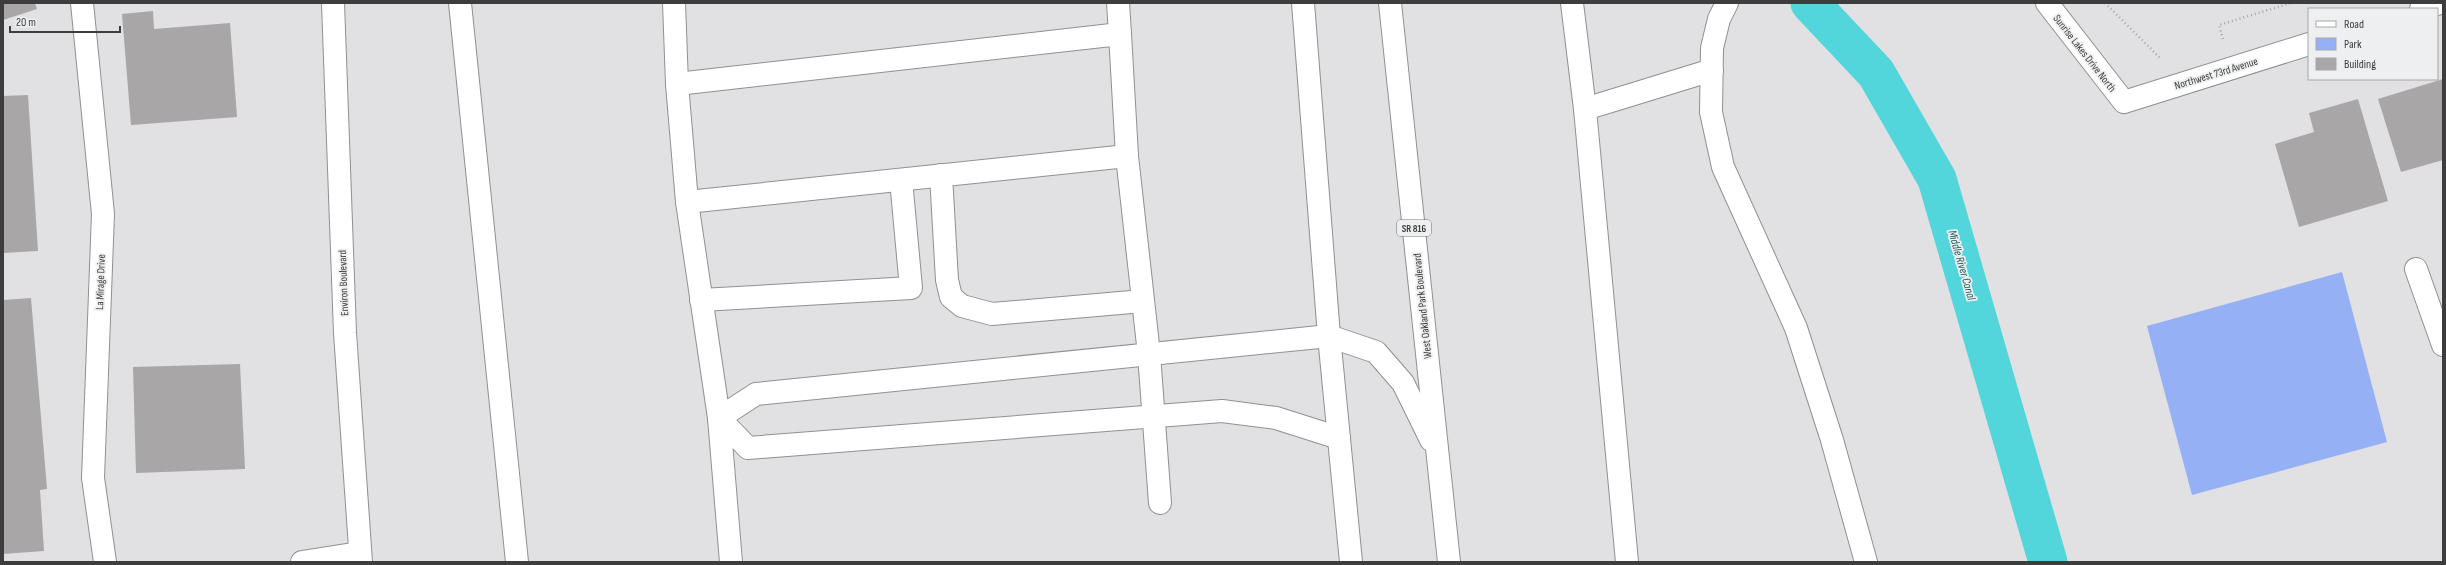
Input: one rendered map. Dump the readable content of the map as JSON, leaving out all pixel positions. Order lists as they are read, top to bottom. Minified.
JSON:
{"streets":{"street":["Sunrise Lakes Drive North","Northwest 73rd Avenue","SR 816","La Mirage Drive","Environ Boulevard","West Oakland Park Boulevard"]},"crossings":[["Sunrise Lakes Drive North","Northwest 73rd Avenue"]],"water":["Middle River Canal"],"legend":["Road","Park","Building"],"scale_bar":"20 m"}
